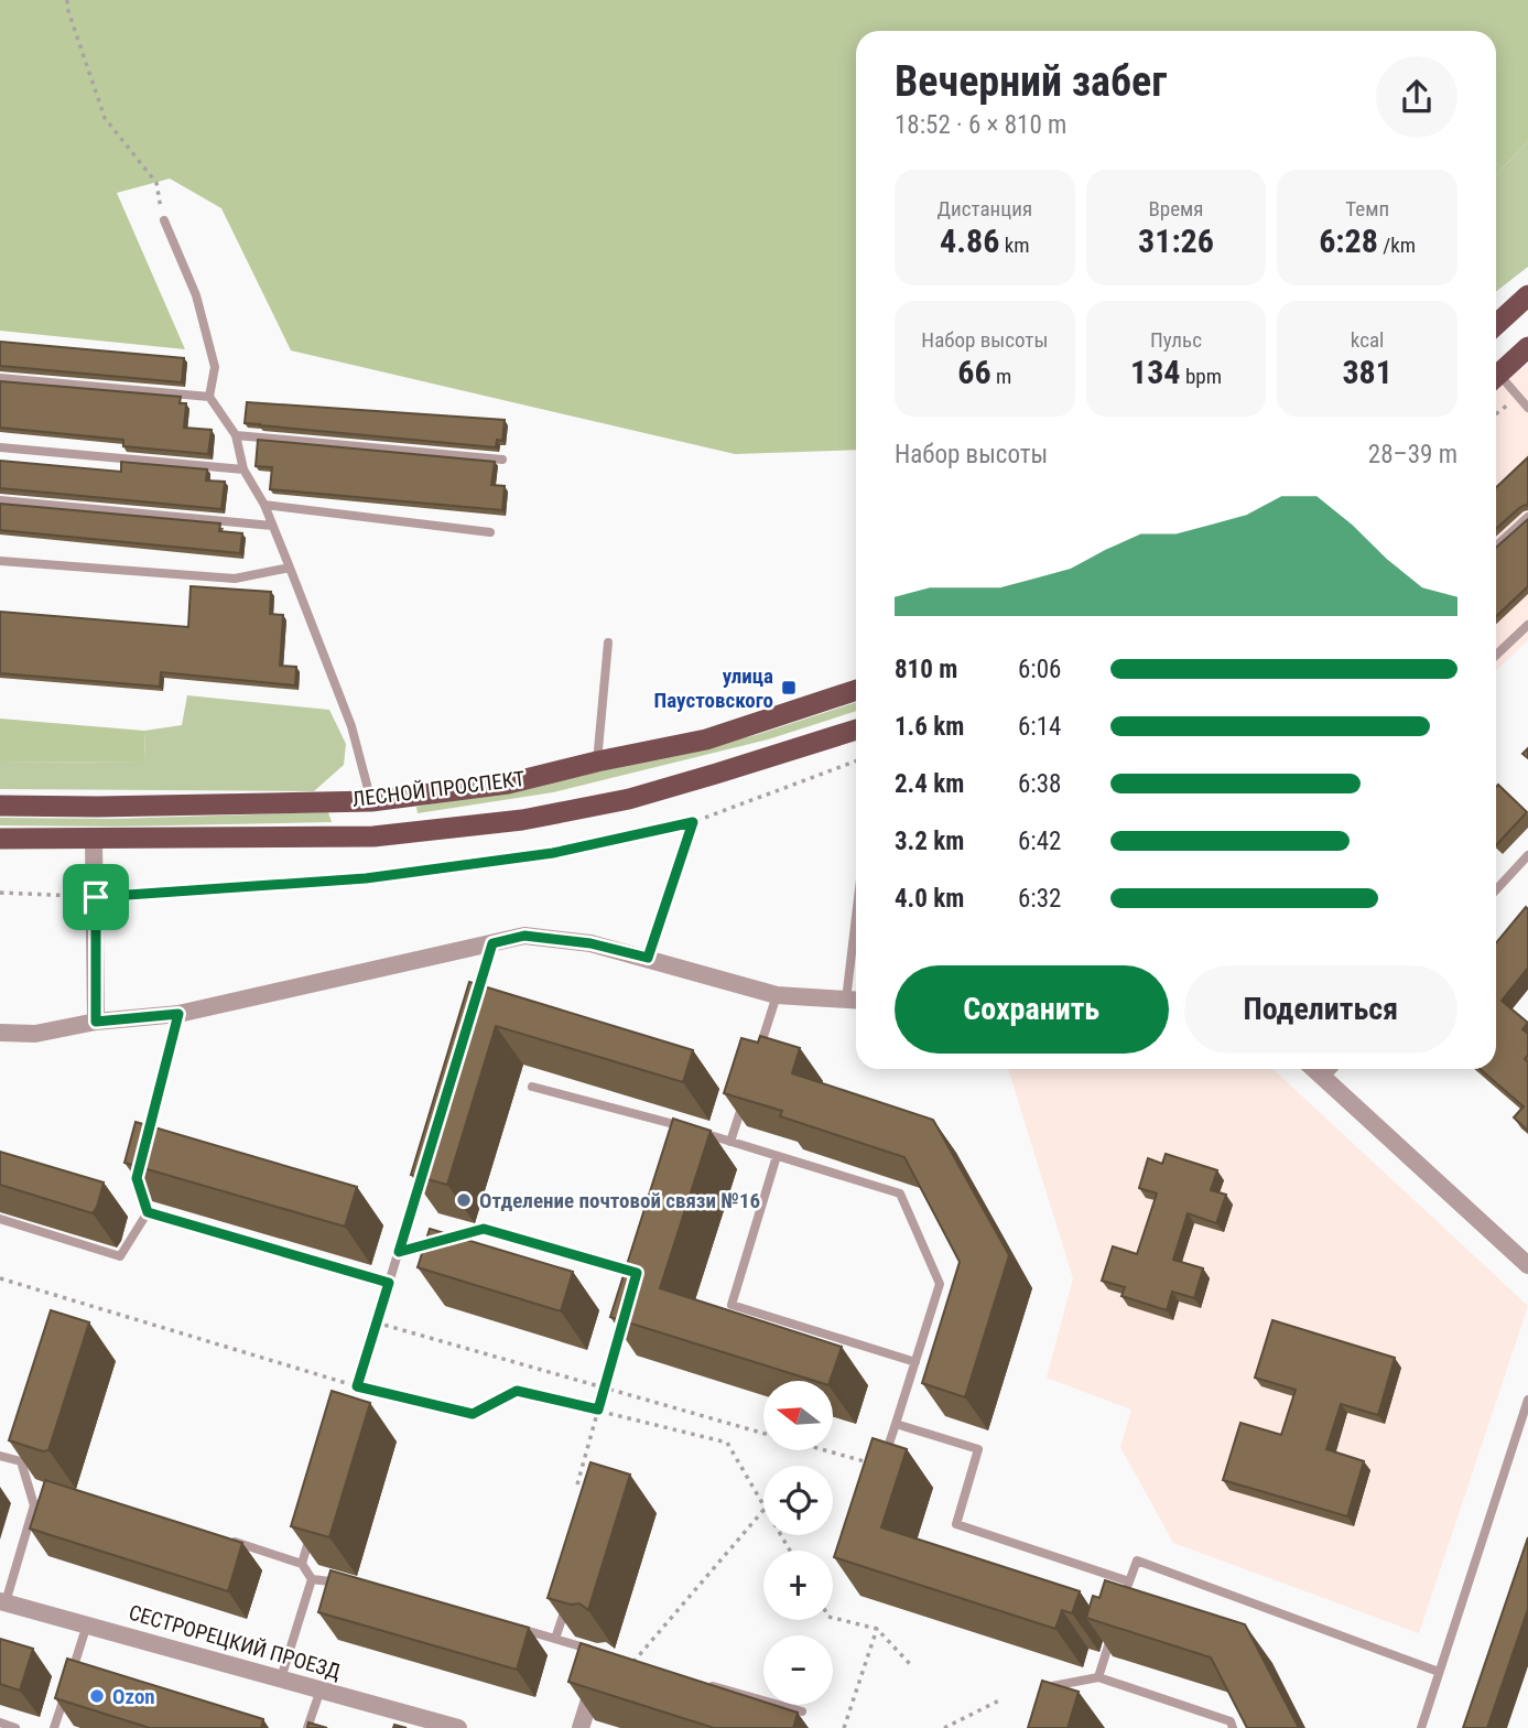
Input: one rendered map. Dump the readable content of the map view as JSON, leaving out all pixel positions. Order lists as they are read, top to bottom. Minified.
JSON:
{"streets":{"main road":["ЛЕСНОЙ ПРОСПЕКТ"],"street":["СЕСТРОРЕЦКИЙ ПРОЕЗД"]},"places":{"transit":["улица Паустовского"],"other":["Отделение почтовой связи №16","Ozon"]},"north":"left","page":{"heading":["Вечерний забег","18:52 · 6 × 810 m"],"stats":[["Дистанция","4.86 km"],["Время","31:26"],["Темп","6:28 /km"],["Набор высоты","66 m"],["Пульс","134 bpm"],["kcal","381"]],"chart":["Набор высоты","28–39 m"],"list":[{"name":"810 m","note":"6:06"},{"name":"1.6 km","note":"6:14"},{"name":"2.4 km","note":"6:38"},{"name":"3.2 km","note":"6:42"},{"name":"4.0 km","note":"6:32"}],"buttons":["Сохранить","Поделиться"],"map_buttons":["+","−"]}}
